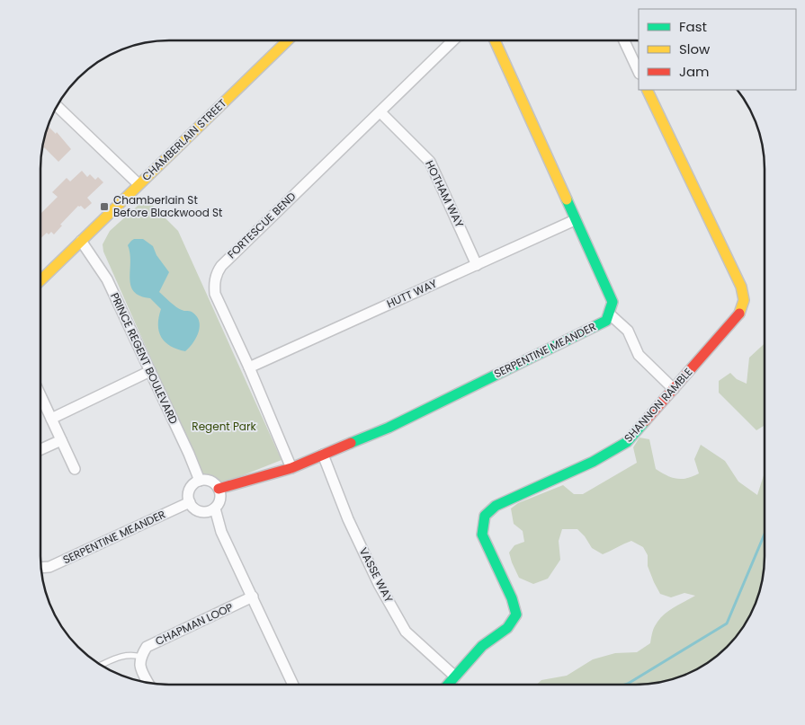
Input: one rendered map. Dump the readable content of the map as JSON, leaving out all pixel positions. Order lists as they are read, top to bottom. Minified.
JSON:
{"streets":{"street":["CHAMBERLAIN STREET","HOTHAM WAY","FORTESCUE BEND","HUTT WAY","SERPENTINE MEANDER","PRINCE REGENT BOULEVARD","SHANNON RAMBLE","VASSE WAY","CHAPMAN LOOP"]},"crossings":[["CHAMBERLAIN STREET","PRINCE REGENT BOULEVARD"],["HOTHAM WAY","FORTESCUE BEND"],["HOTHAM WAY","HUTT WAY"],["FORTESCUE BEND","HUTT WAY"],["FORTESCUE BEND","SERPENTINE MEANDER"],["SERPENTINE MEANDER","PRINCE REGENT BOULEVARD"],["SERPENTINE MEANDER","VASSE WAY"],["SHANNON RAMBLE","VASSE WAY"]],"parks":["Regent Park"],"places":{"transit":["Chamberlain St Before Blackwood St"]},"legend":["Fast","Slow","Jam"]}
